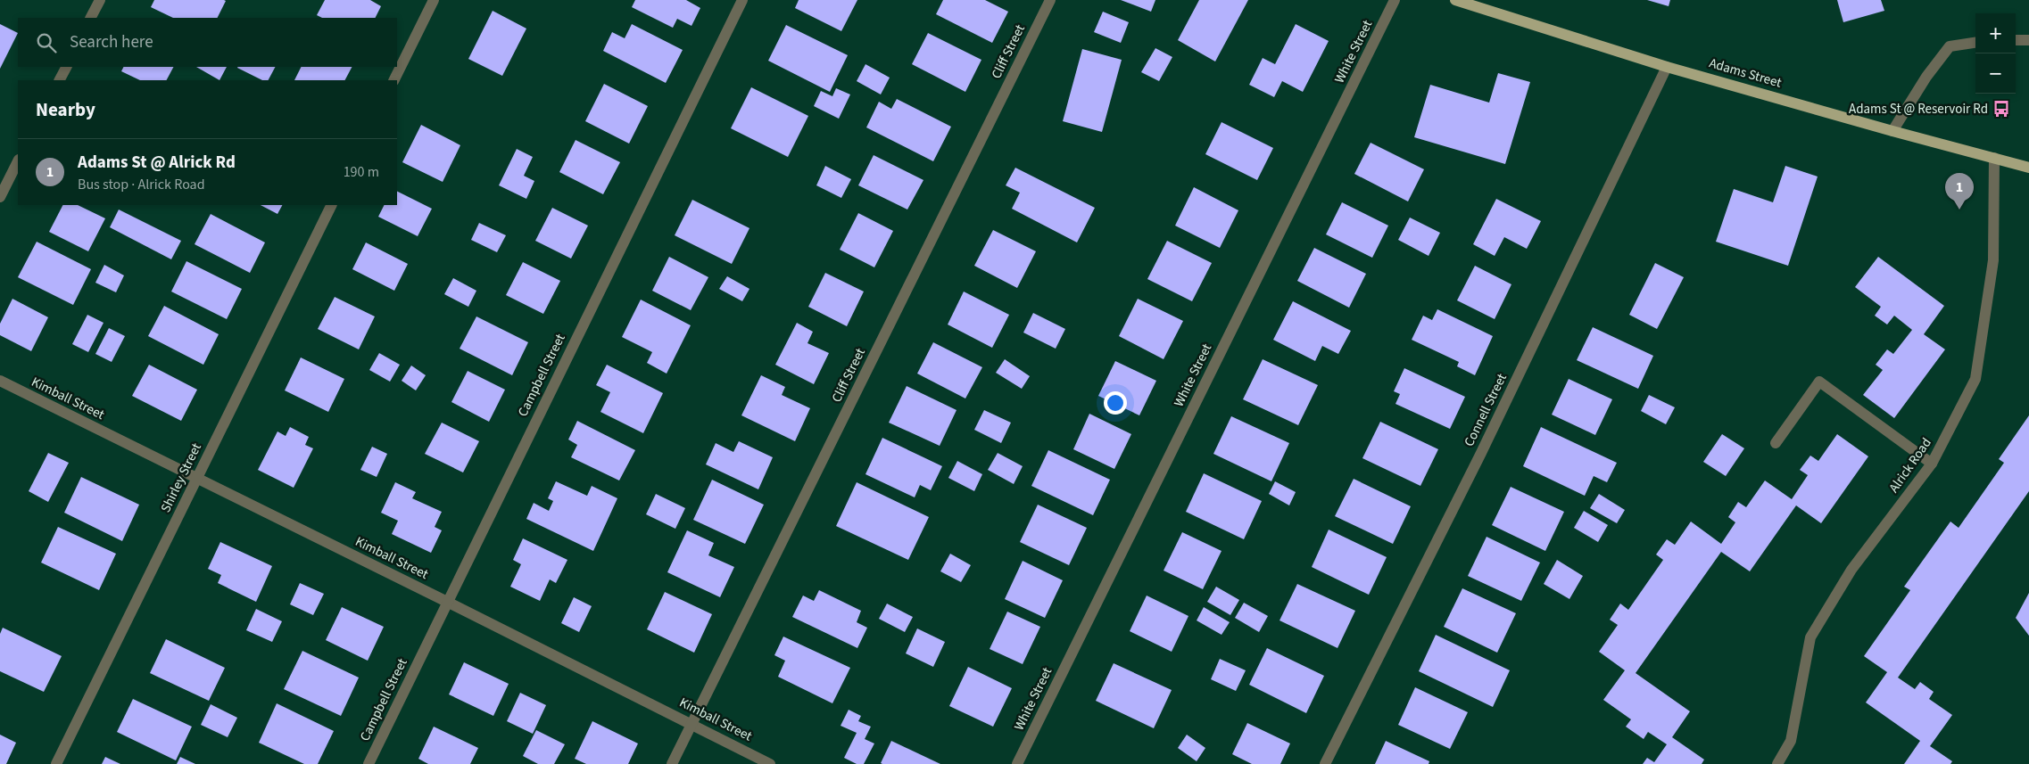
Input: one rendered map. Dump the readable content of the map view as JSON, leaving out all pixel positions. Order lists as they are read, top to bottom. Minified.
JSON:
{"streets":{"main road":["Adams Street"],"street":["Cliff Street","White Street","Campbell Street","Kimball Street","Connell Street","Alrick Road","Shirley Street"]},"crossings":[["Cliff Street","Kimball Street"],["Adams Street","Connell Street"],["Adams Street","Alrick Road"],["Campbell Street","Kimball Street"],["Kimball Street","Shirley Street"]],"places":{"bus stop":["Adams St @ Reservoir Rd"]},"page":{"map_buttons":["+","−"],"search":"Search here","heading":"Nearby","list":[{"mark":"1","name":"Adams St @ Alrick Rd","note":"Bus stop · Alrick Road","value":"190 m"}],"pins":"1"}}
